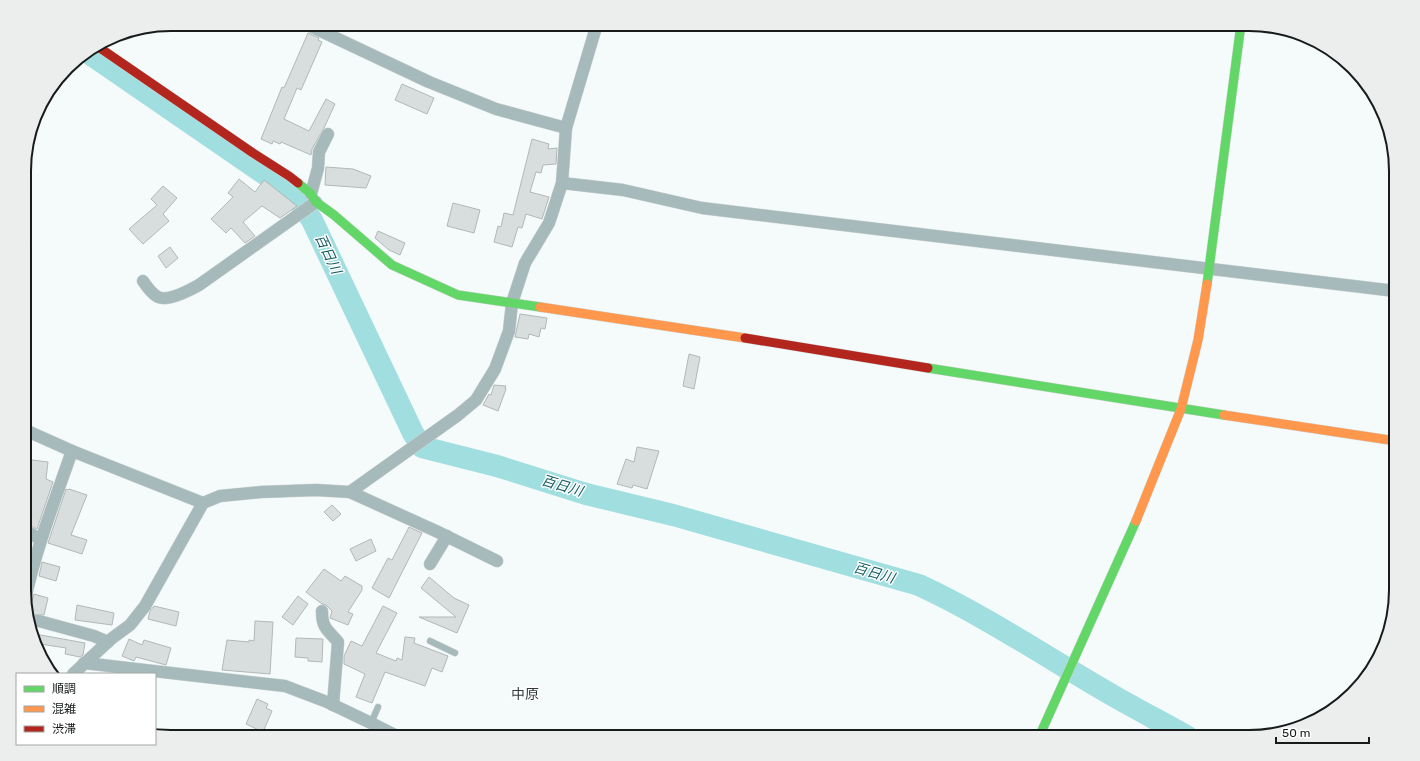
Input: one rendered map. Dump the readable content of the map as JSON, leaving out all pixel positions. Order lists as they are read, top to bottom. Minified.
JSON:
{"districts":["中原"],"water":["百日川"],"legend":["順調","混雑","渋滞"],"scale_bar":"50 m"}
